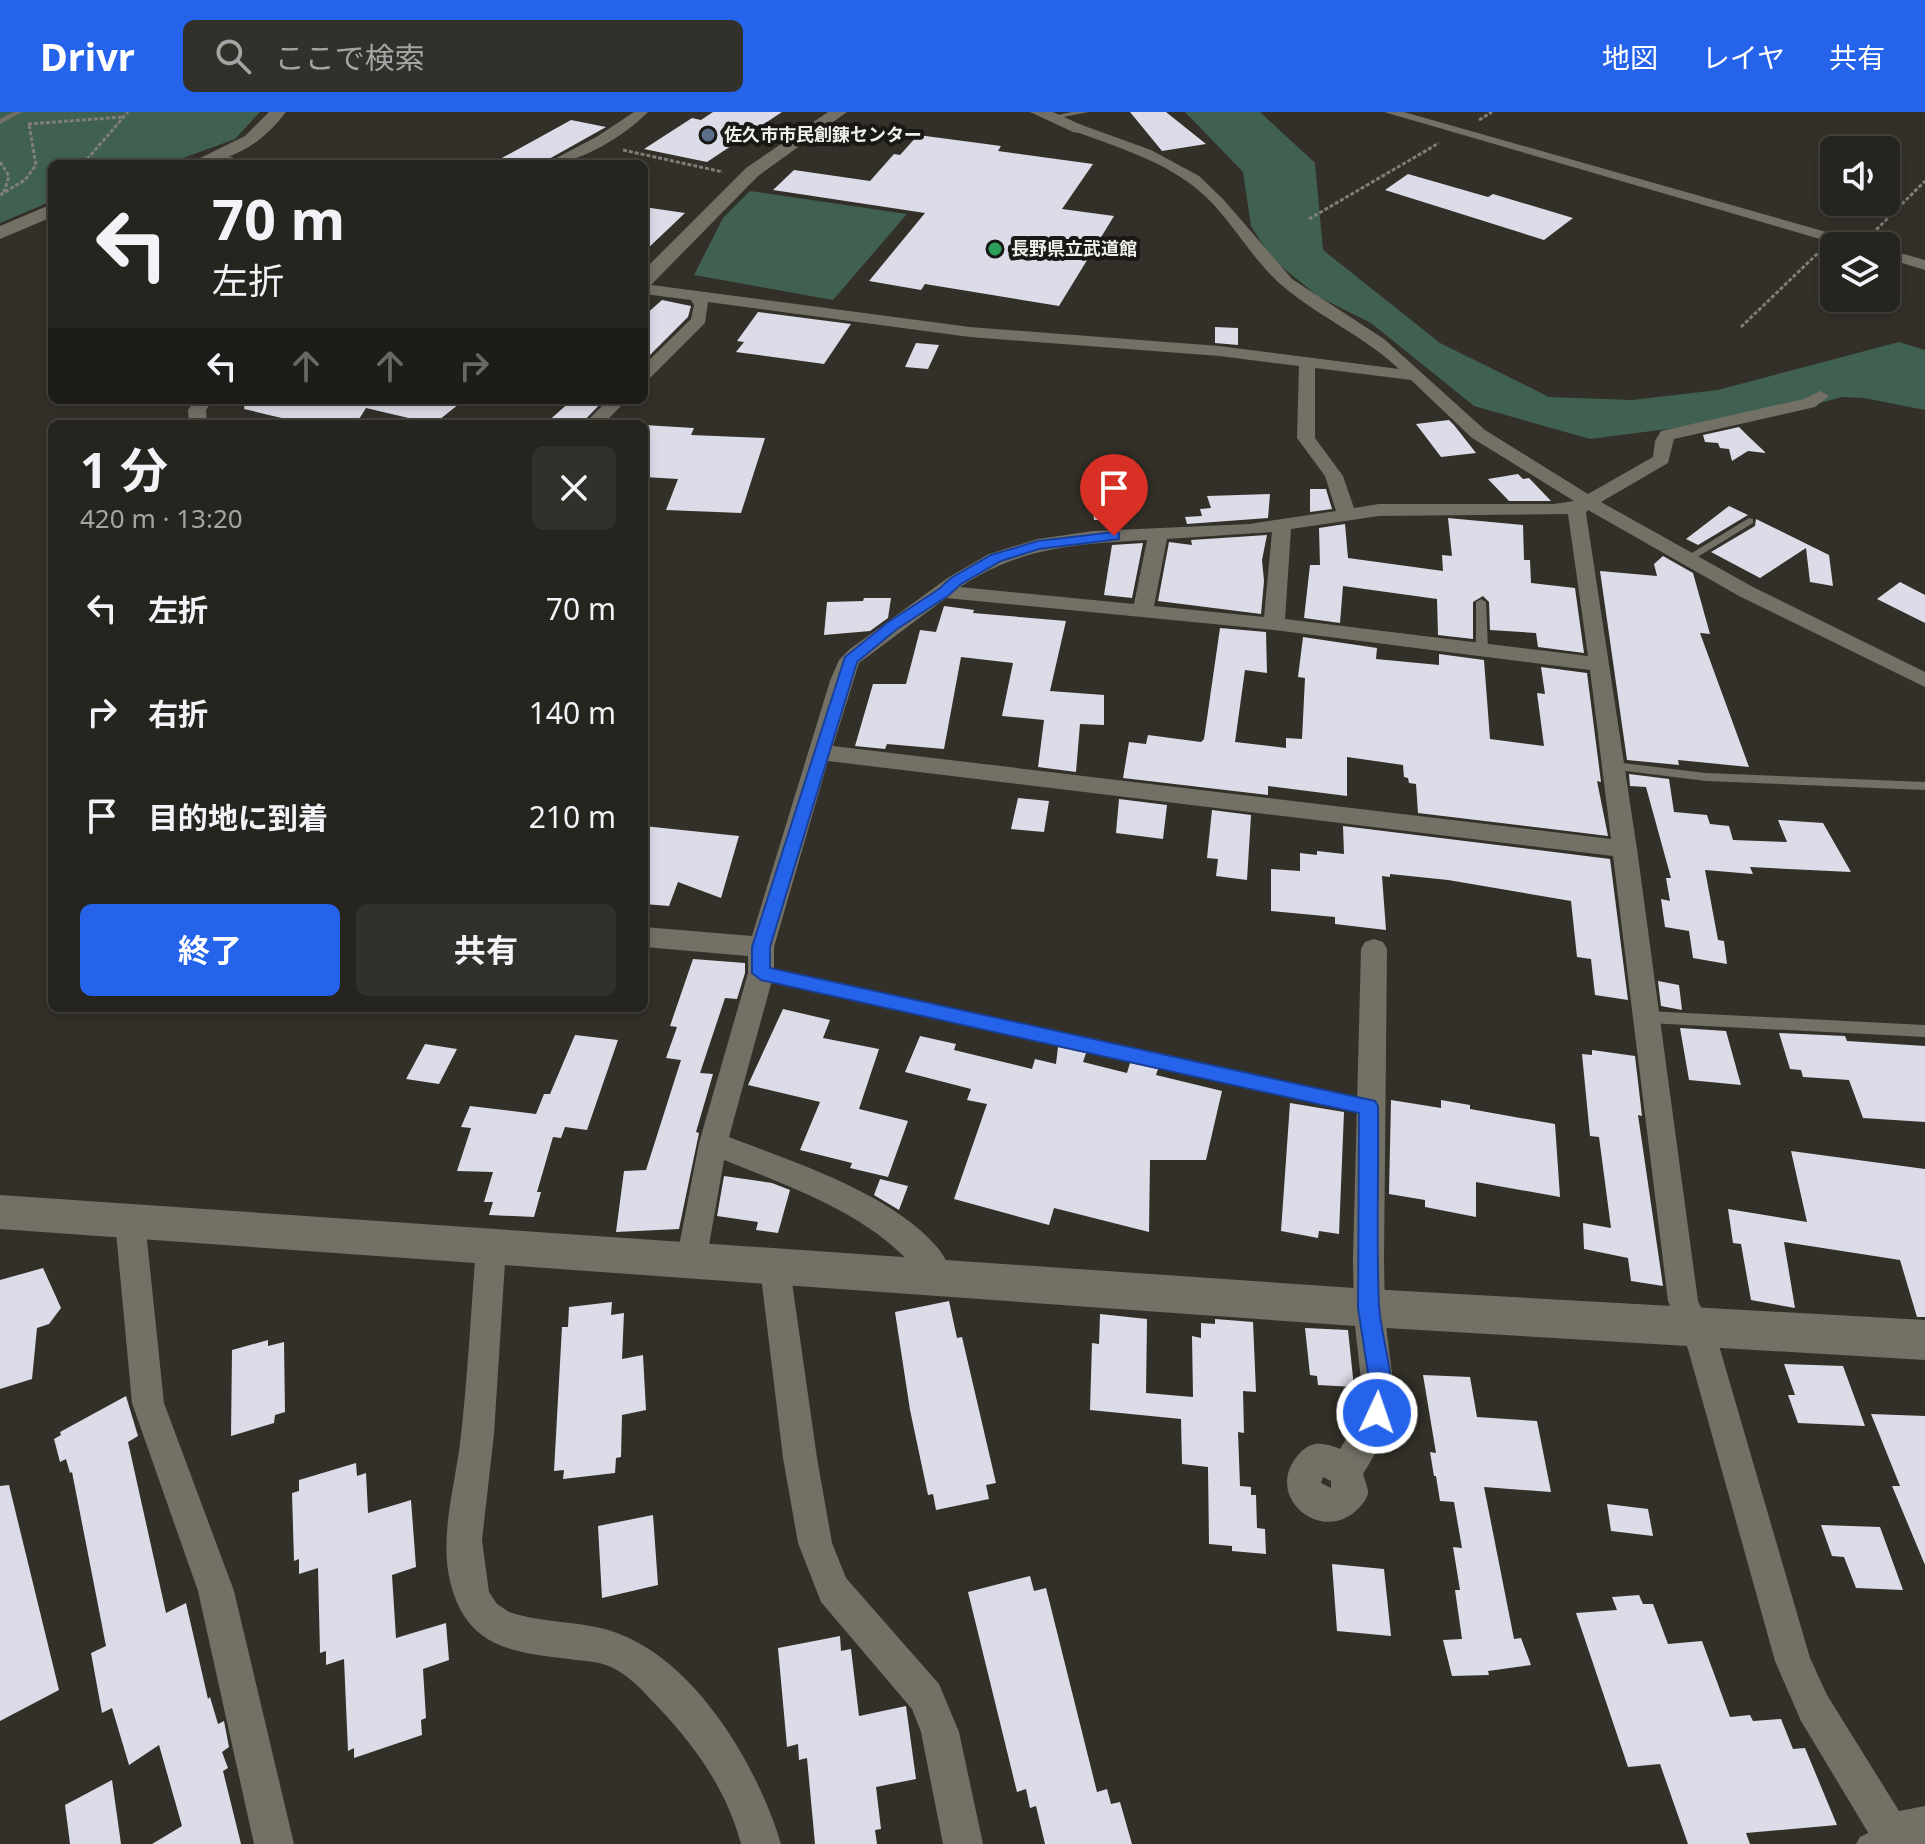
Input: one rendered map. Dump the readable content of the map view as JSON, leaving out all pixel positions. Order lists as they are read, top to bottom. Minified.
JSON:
{"places":["佐久市市民創錬センター","長野県立武道館"],"page":{"header":"Drivr","search":"ここで検索","nav":["地図","レイヤ","共有"],"turn":["70 m","左折"],"heading":["1 分","420 m · 13:20"],"list":[{"name":"左折","value":"70 m"},{"name":"右折","value":"140 m"},{"name":"目的地に到着","value":"210 m"}],"buttons":["終了","共有"]}}
